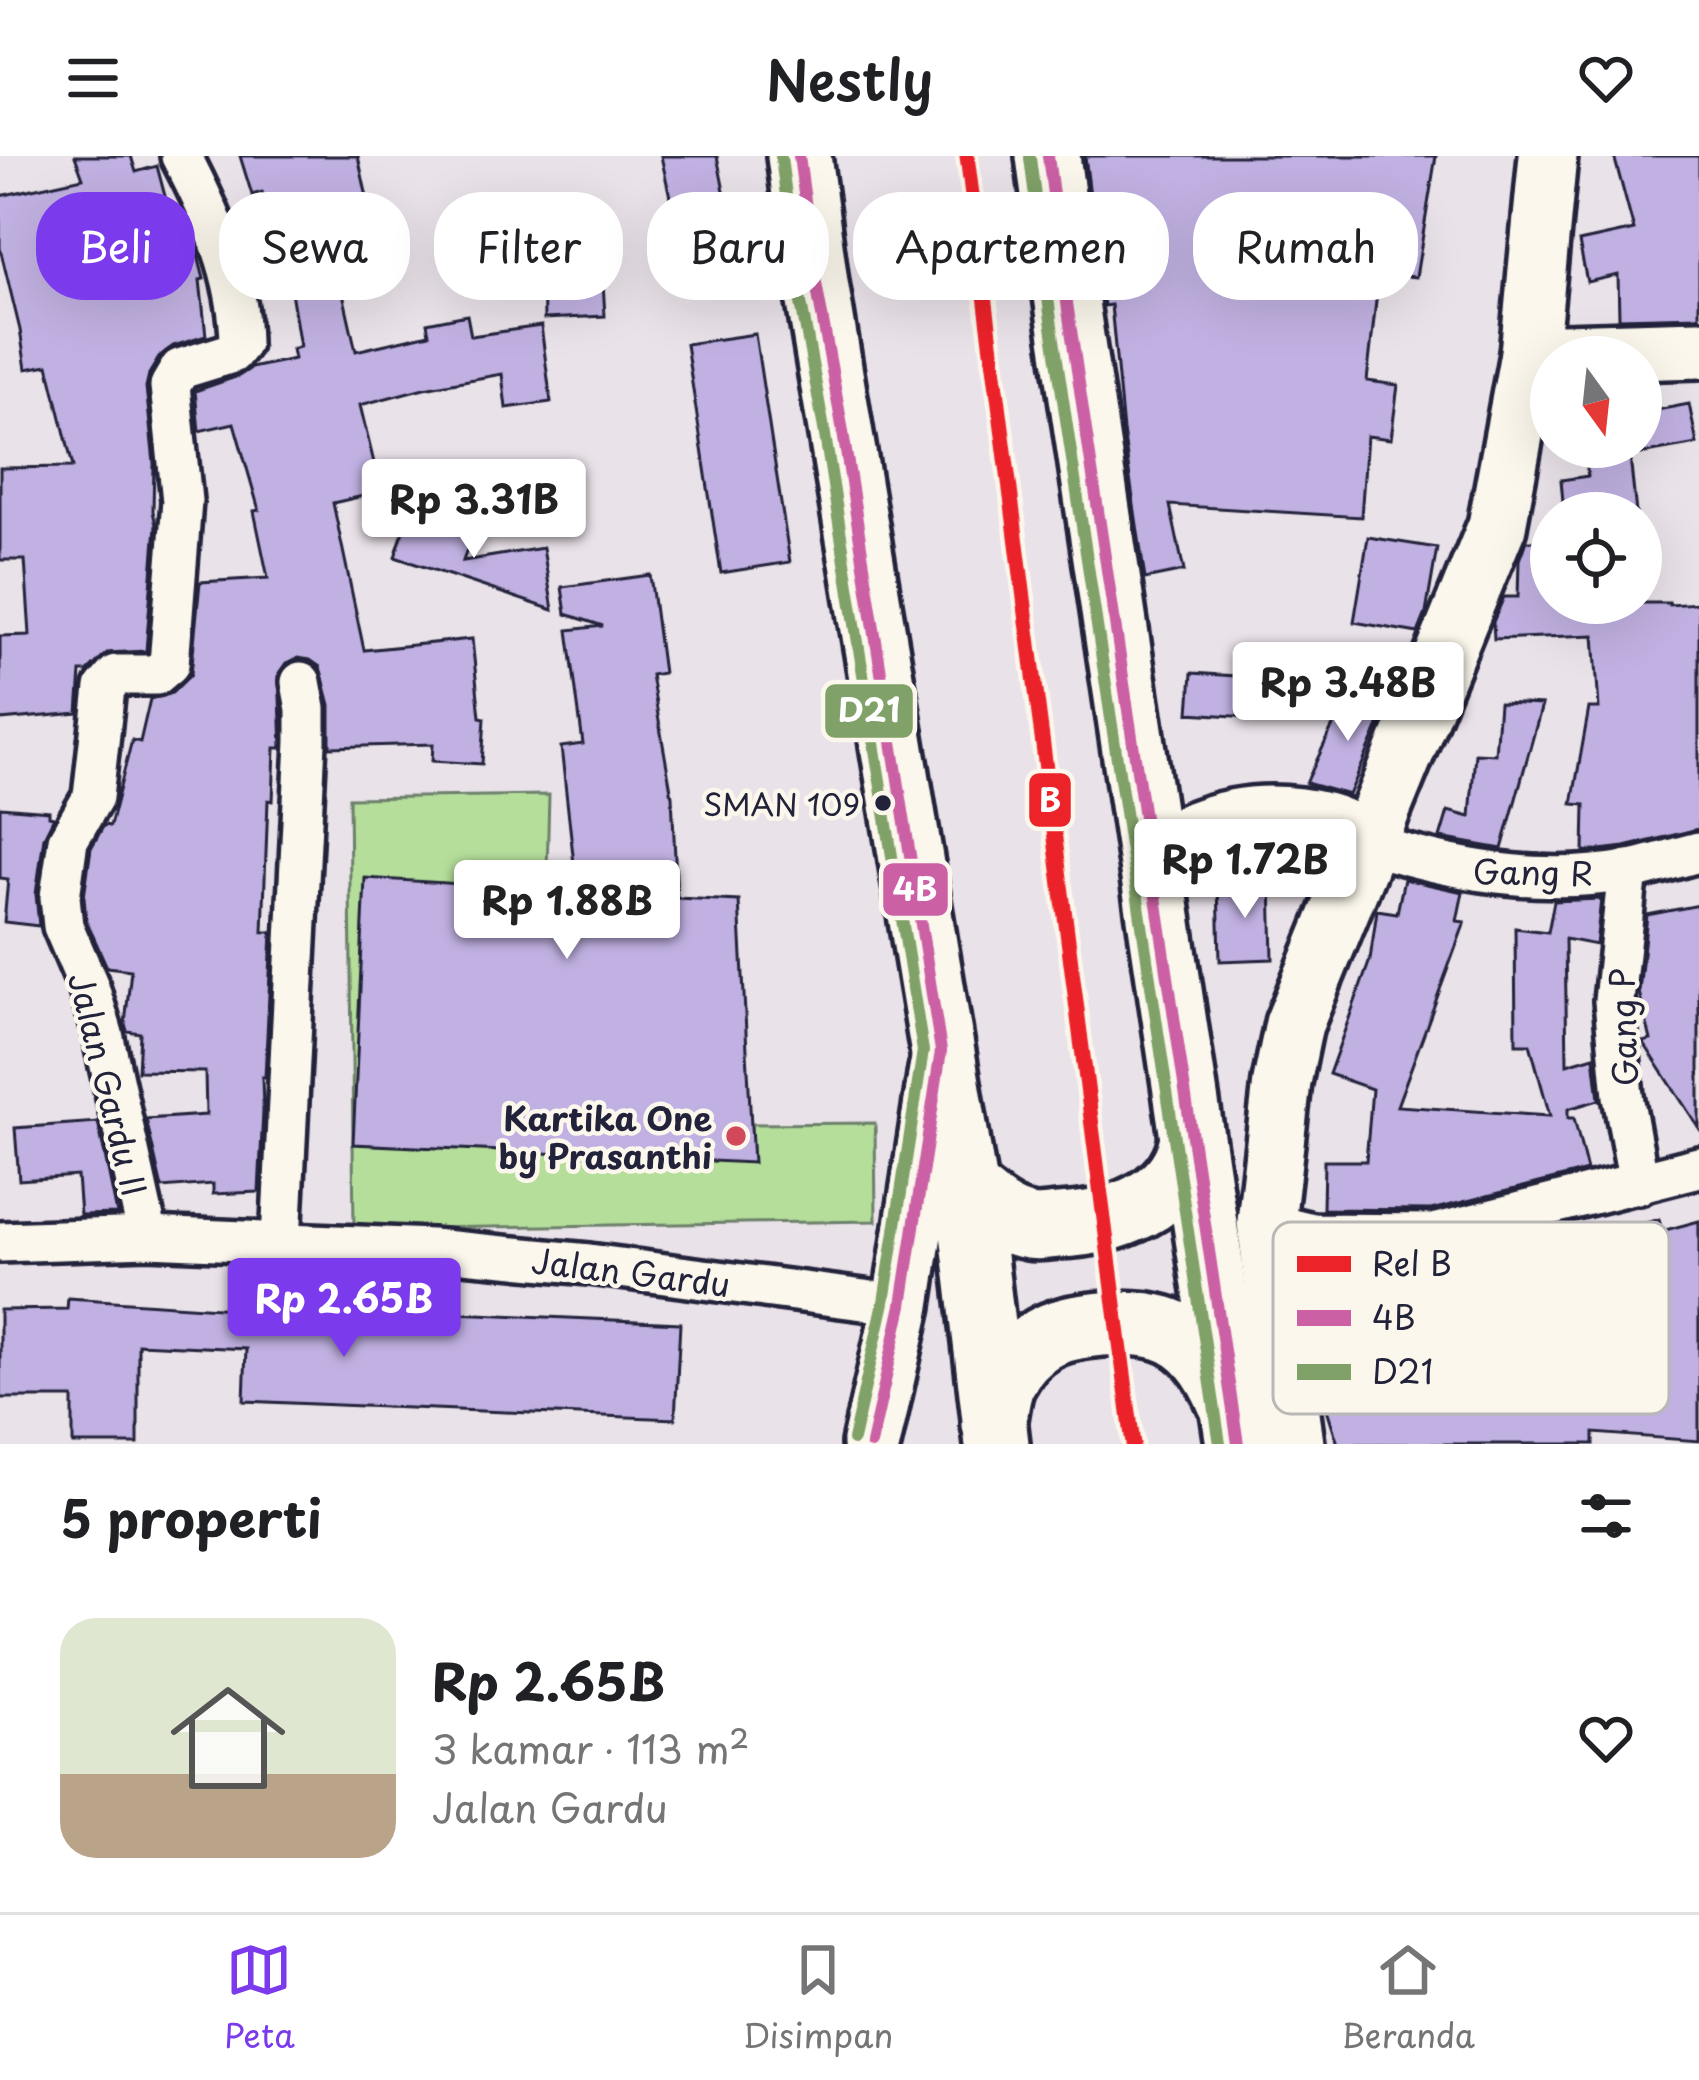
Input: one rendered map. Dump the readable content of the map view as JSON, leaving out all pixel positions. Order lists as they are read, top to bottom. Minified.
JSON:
{"streets":{"street":["Gang R","Gang P","Jalan Gardu II","Jalan Gardu"]},"crossings":[["Gang R","Gang P"],["Jalan Gardu II","Jalan Gardu"]],"places":["SMAN 109","Kartika One by Prasanthi"],"lines":["rail line B","transit line 4B","transit line D21"],"legend":["Rel B","4B","D21"],"north":"bottom","page":{"header":"Nestly","chip":["Beli","Sewa","Filter","Baru","Apartemen","Rumah"],"price":["Rp 3.31B","Rp 3.48B","Rp 1.72B","Rp 1.88B","Rp 2.65B"],"heading":"5 properti","list":[{"name":"Rp 2.65B","note":"3 kamar · 113 m² · Jalan Gardu"}],"tabs":["Peta","Disimpan","Beranda"]}}
